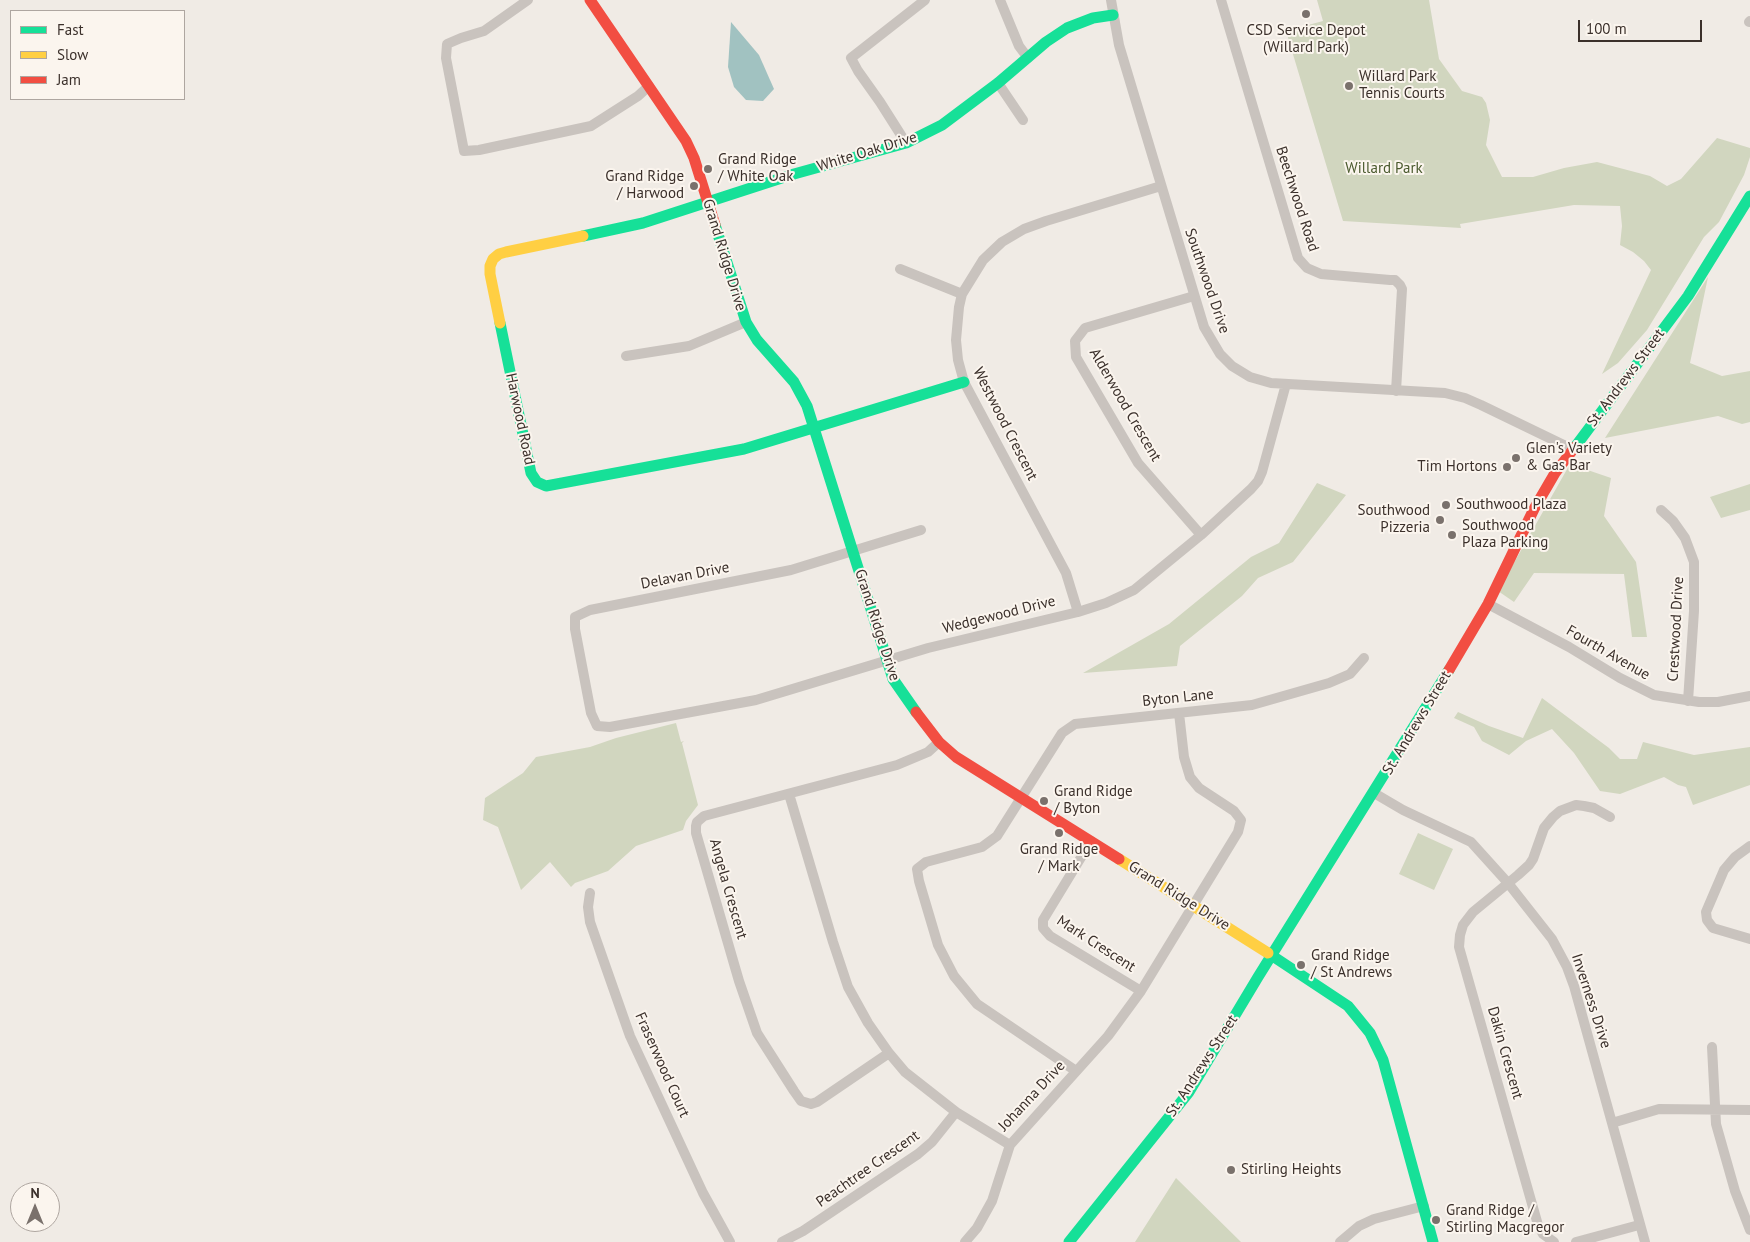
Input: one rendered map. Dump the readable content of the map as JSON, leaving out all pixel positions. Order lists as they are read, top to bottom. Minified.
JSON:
{"streets":{"street":["White Oak Drive","Beechwood Road","Grand Ridge Drive","Southwood Drive","St. Andrews Street","Alderwood Crescent","Harwood Road","Westwood Crescent","Delavan Drive","Wedgewood Drive","Crestwood Drive","Fourth Avenue","Byton Lane","Angela Crescent","Mark Crescent","Inverness Drive","Dakin Crescent","Fraserwood Court","Johanna Drive","Peachtree Crescent"]},"crossings":[["White Oak Drive","Grand Ridge Drive"],["White Oak Drive","Southwood Drive"],["White Oak Drive","Harwood Road"],["Beechwood Road","Southwood Drive"],["Grand Ridge Drive","St. Andrews Street"],["Grand Ridge Drive","Harwood Road"],["Grand Ridge Drive","Delavan Drive"],["Grand Ridge Drive","Wedgewood Drive"],["Grand Ridge Drive","Byton Lane"],["Grand Ridge Drive","Angela Crescent"],["Grand Ridge Drive","Mark Crescent"],["Grand Ridge Drive","Johanna Drive"],["Southwood Drive","St. Andrews Street"],["Southwood Drive","Alderwood Crescent"],["Southwood Drive","Westwood Crescent"],["Southwood Drive","Wedgewood Drive"],["St. Andrews Street","Fourth Avenue"],["St. Andrews Street","Inverness Drive"],["Alderwood Crescent","Wedgewood Drive"],["Harwood Road","Westwood Crescent"],["Westwood Crescent","Wedgewood Drive"],["Delavan Drive","Wedgewood Drive"],["Crestwood Drive","Fourth Avenue"],["Byton Lane","Johanna Drive"],["Angela Crescent","Johanna Drive"],["Mark Crescent","Johanna Drive"],["Inverness Drive","Dakin Crescent"],["Johanna Drive","Peachtree Crescent"]],"parks":["Willard Park"],"places":["CSD Service Depot (Willard Park)","Willard Park Tennis Courts","Grand Ridge / White Oak","Grand Ridge / Harwood","Glen's Variety & Gas Bar","Tim Hortons","Southwood Plaza","Southwood Pizzeria","Southwood Plaza Parking","Grand Ridge / Byton","Grand Ridge / Mark","Grand Ridge / St Andrews","Stirling Heights","Grand Ridge / Stirling Macgregor"],"legend":["Fast","Slow","Jam"],"scale_bar":"100 m","north":"top"}
